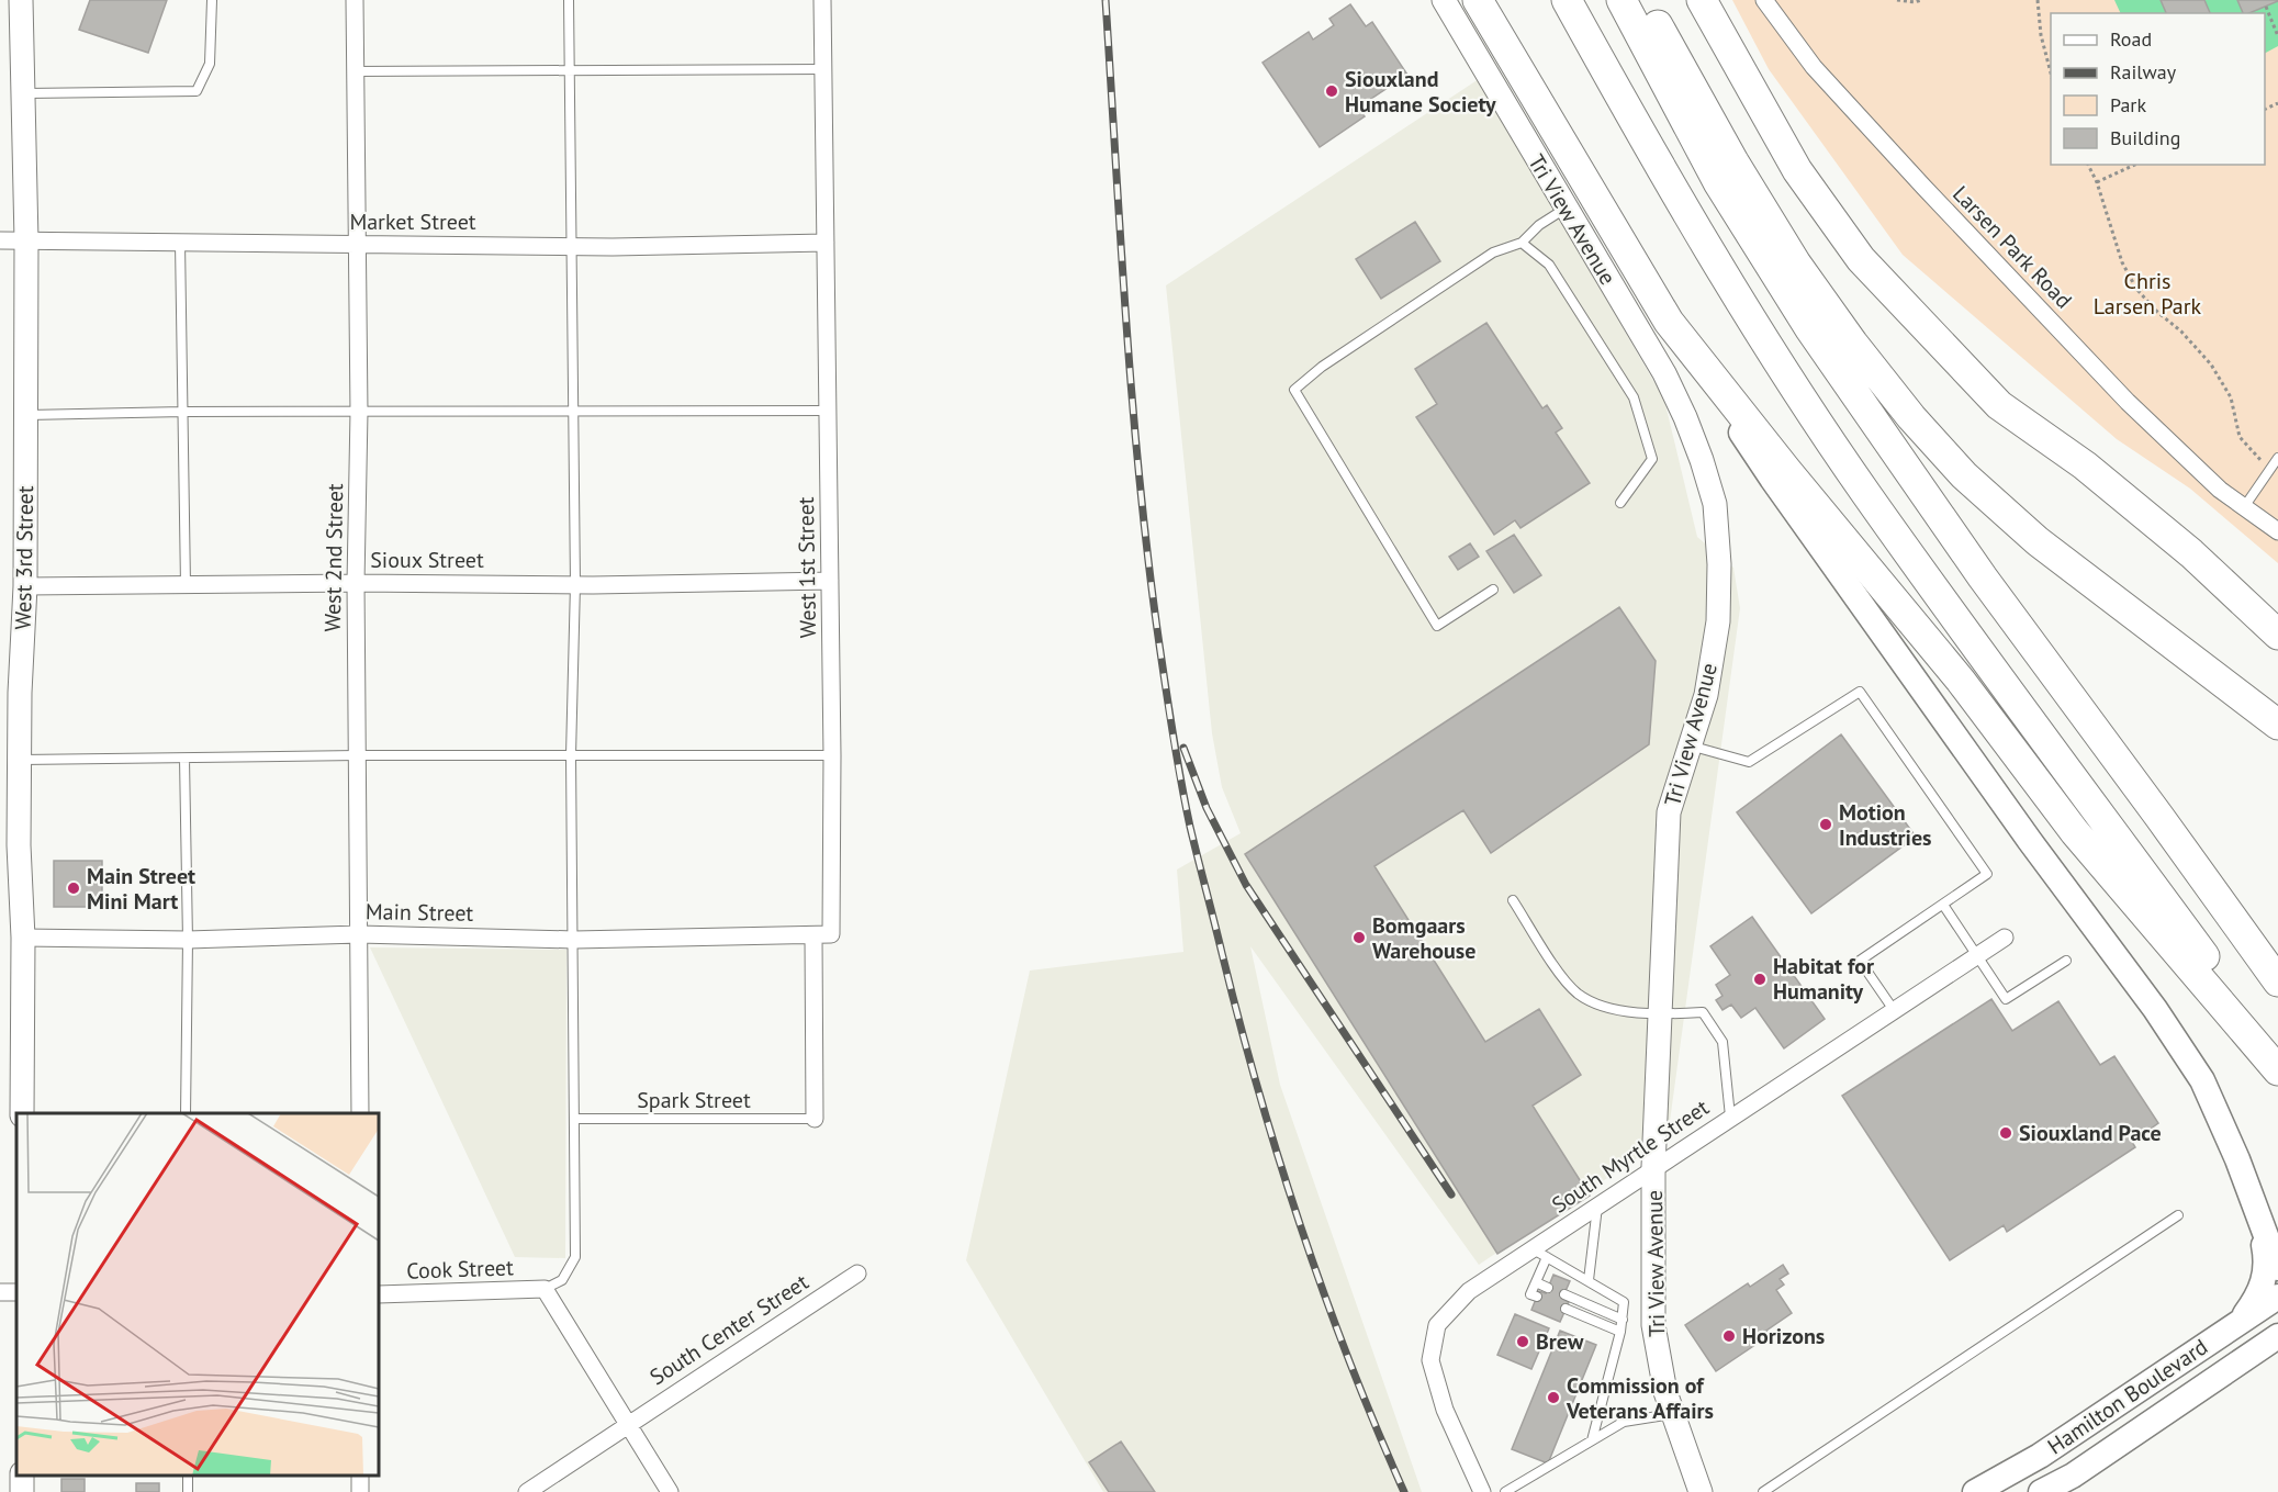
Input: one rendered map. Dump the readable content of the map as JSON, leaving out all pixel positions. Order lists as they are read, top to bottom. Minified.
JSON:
{"streets":{"main road":["Hamilton Boulevard"],"street":["Tri View Avenue","Market Street","Larsen Park Road","West 3rd Street","West 2nd Street","Sioux Street","West 1st Street","Main Street","South Myrtle Street","Cook Street","South Center Street"],"lane":["Spark Street"]},"crossings":[["Tri View Avenue","South Myrtle Street"],["Market Street","West 3rd Street"],["Market Street","West 2nd Street"],["Market Street","West 1st Street"],["West 3rd Street","Sioux Street"],["West 3rd Street","Main Street"],["West 2nd Street","Sioux Street"],["West 2nd Street","Main Street"],["Sioux Street","West 1st Street"],["West 1st Street","Main Street"]],"parks":["Chris Larsen Park"],"places":["Siouxland Humane Society","Motion Industries","Main Street Mini Mart","Bomgaars Warehouse","Habitat for Humanity","Siouxland Pace","Horizons","Brew","Commission of Veterans Affairs"],"legend":["Road","Railway","Park","Building"]}
